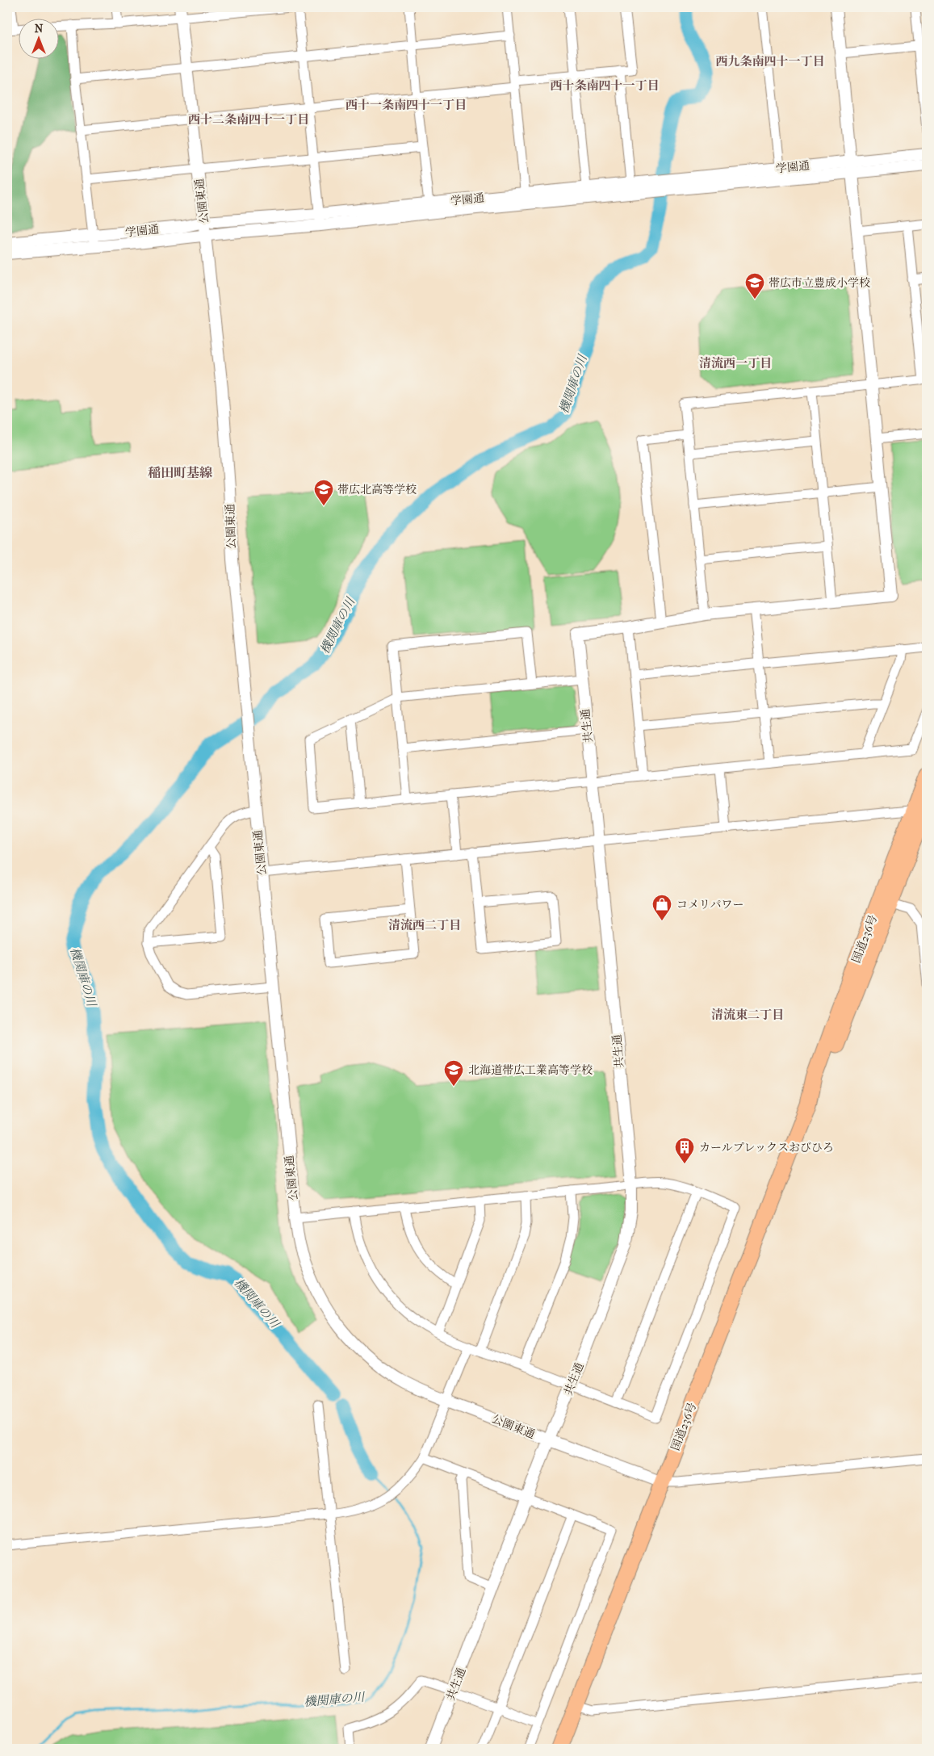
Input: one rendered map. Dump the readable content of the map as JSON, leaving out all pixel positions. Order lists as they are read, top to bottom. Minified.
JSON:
{"streets":{"highway":["国道236号"],"street":["学園通","公園東通","共生通"]},"crossings":[["学園通","公園東通"],["公園東通","共生通"],["公園東通","国道236号"]],"districts":["西九条南四十一丁目","西十条南四十一丁目","西十一条南四十一丁目","西十二条南四十一丁目","清流西一丁目","稲田町基線","清流西二丁目","清流東二丁目"],"water":["機関庫の川"],"places":{"school or university":["帯広市立豊成小学校","帯広北高等学校","北海道帯広工業高等学校"],"shop":["コメリパワー"],"building":["カールプレックスおびひろ"]},"north":"top"}
